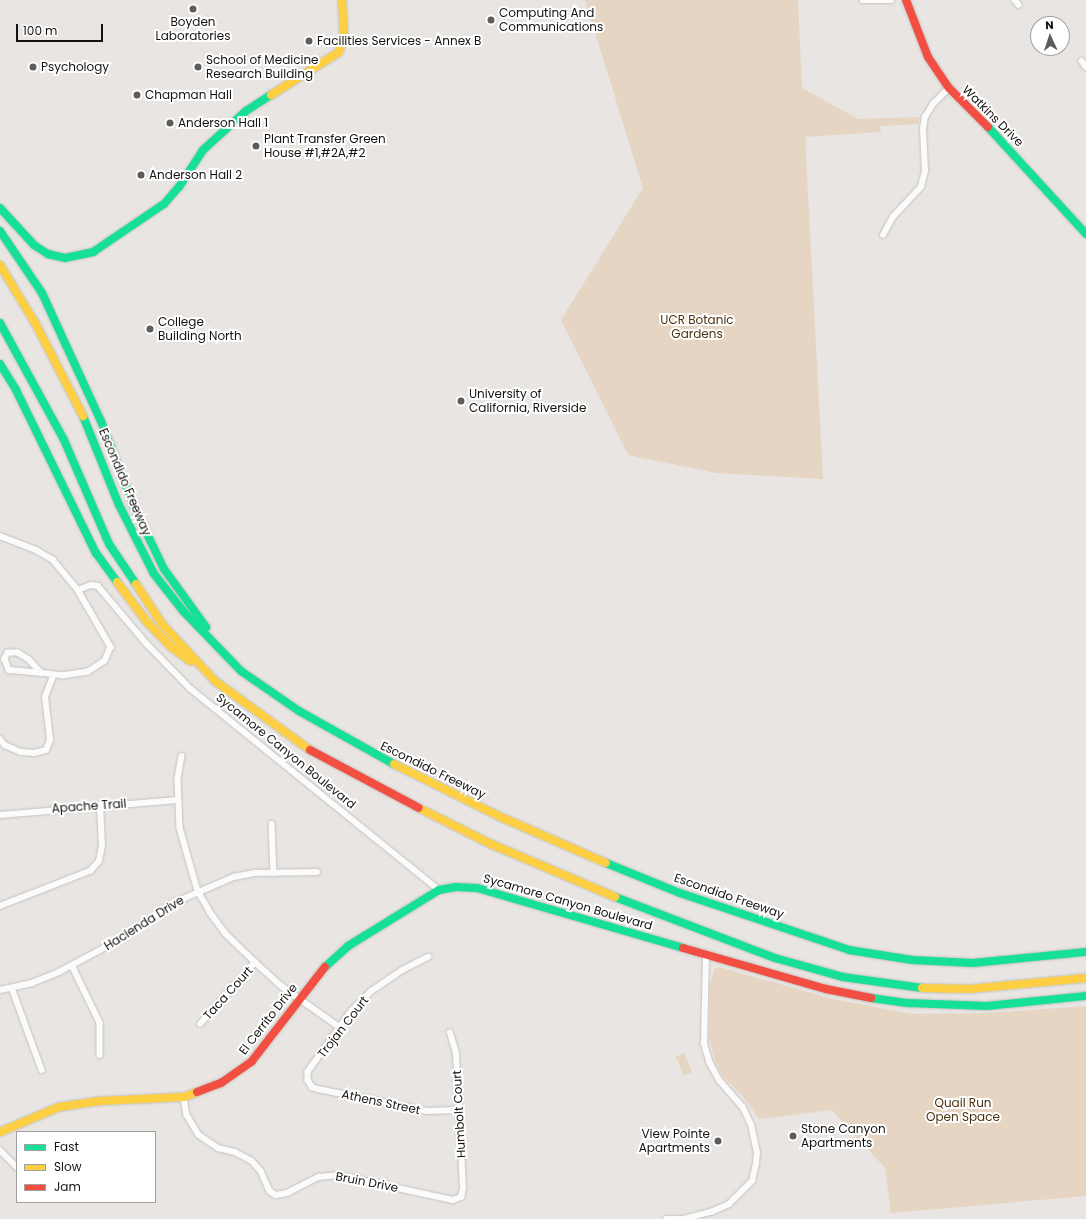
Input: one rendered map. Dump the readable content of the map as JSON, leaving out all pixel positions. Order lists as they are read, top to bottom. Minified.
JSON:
{"streets":{"main road":["Watkins Drive","Escondido Freeway","Sycamore Canyon Boulevard","El Cerrito Drive"],"street":["Apache Trail","Hacienda Drive","Taca Court","Trojan Court","Athens Street","Humbolt Court","Bruin Drive"]},"crossings":[["Sycamore Canyon Boulevard","El Cerrito Drive"],["El Cerrito Drive","Bruin Drive"],["Trojan Court","Athens Street"],["Athens Street","Humbolt Court"],["Humbolt Court","Bruin Drive"]],"parks":["UCR Botanic Gardens","Quail Run Open Space"],"places":["Boyden Laboratories","Computing And Communications","Facilities Services - Annex B","Psychology","School of Medicine Research Building","Chapman Hall","Anderson Hall 1","Plant Transfer Green House #1,#2A,#2","Anderson Hall 2","College Building North","University of California, Riverside","Stone Canyon Apartments","View Pointe Apartments"],"legend":["Fast","Slow","Jam"],"scale_bar":"100 m","north":"top"}
